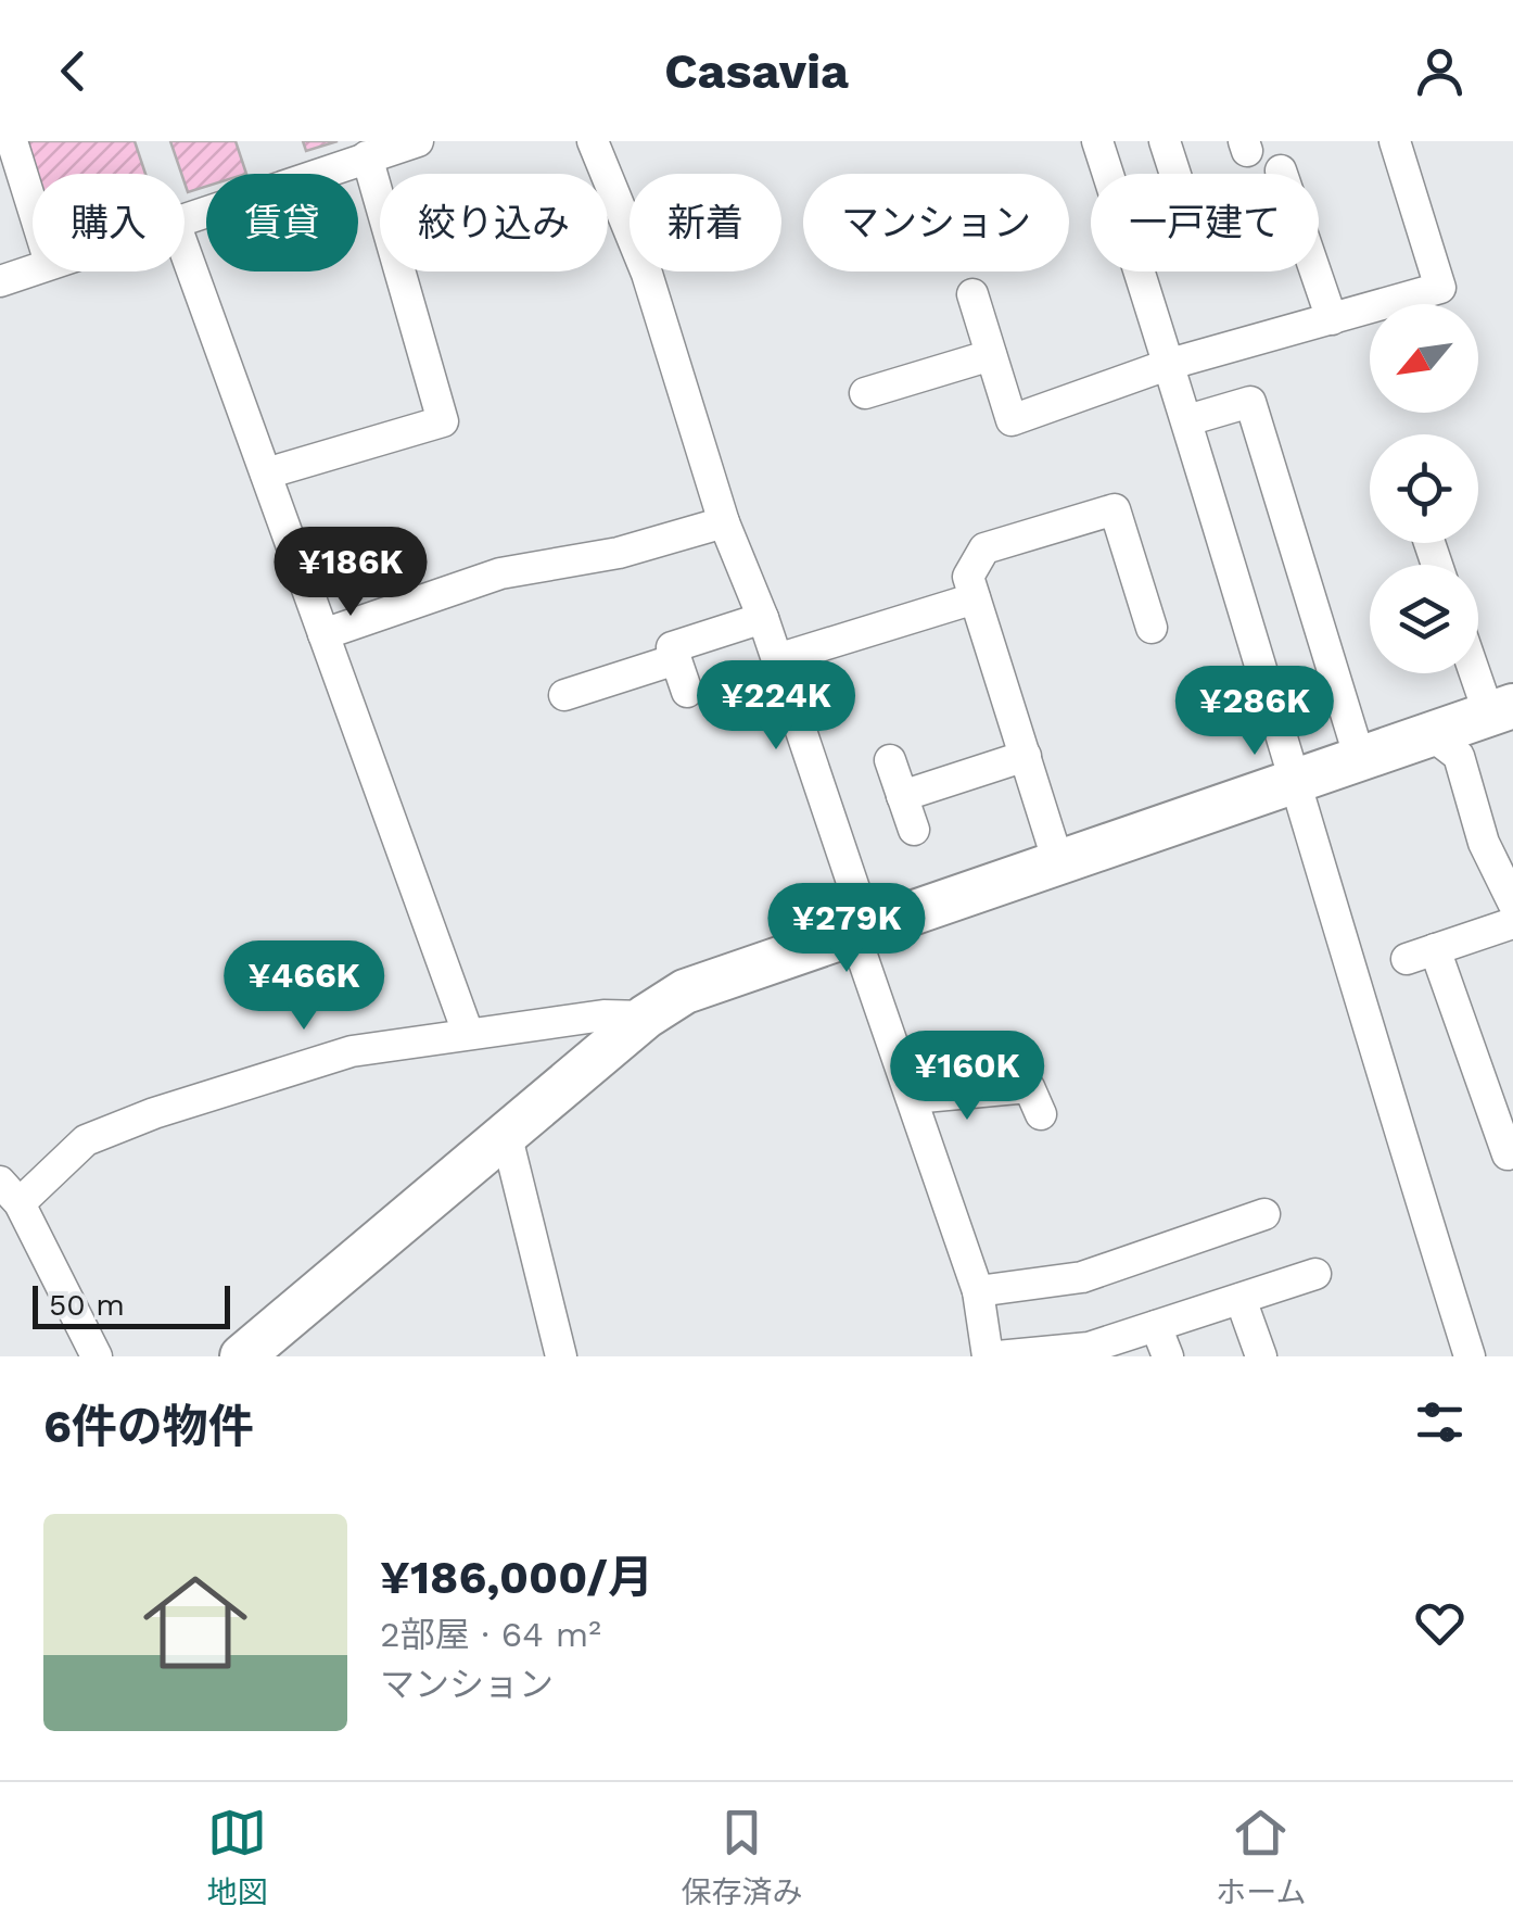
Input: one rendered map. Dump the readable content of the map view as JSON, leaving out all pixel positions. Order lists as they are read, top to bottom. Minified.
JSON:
{"scale_bar":"50 m","north":"bottom left","page":{"header":"Casavia","chip":["購入","賃貸","絞り込み","新着","マンション","一戸建て"],"price":["¥186K","¥224K","¥286K","¥279K","¥466K","¥160K"],"scale":"50 m","heading":"6件の物件","list":[{"name":"¥186,000/月","note":"2部屋 · 64 m² · マンション"}],"tabs":["地図","保存済み","ホーム"]}}
